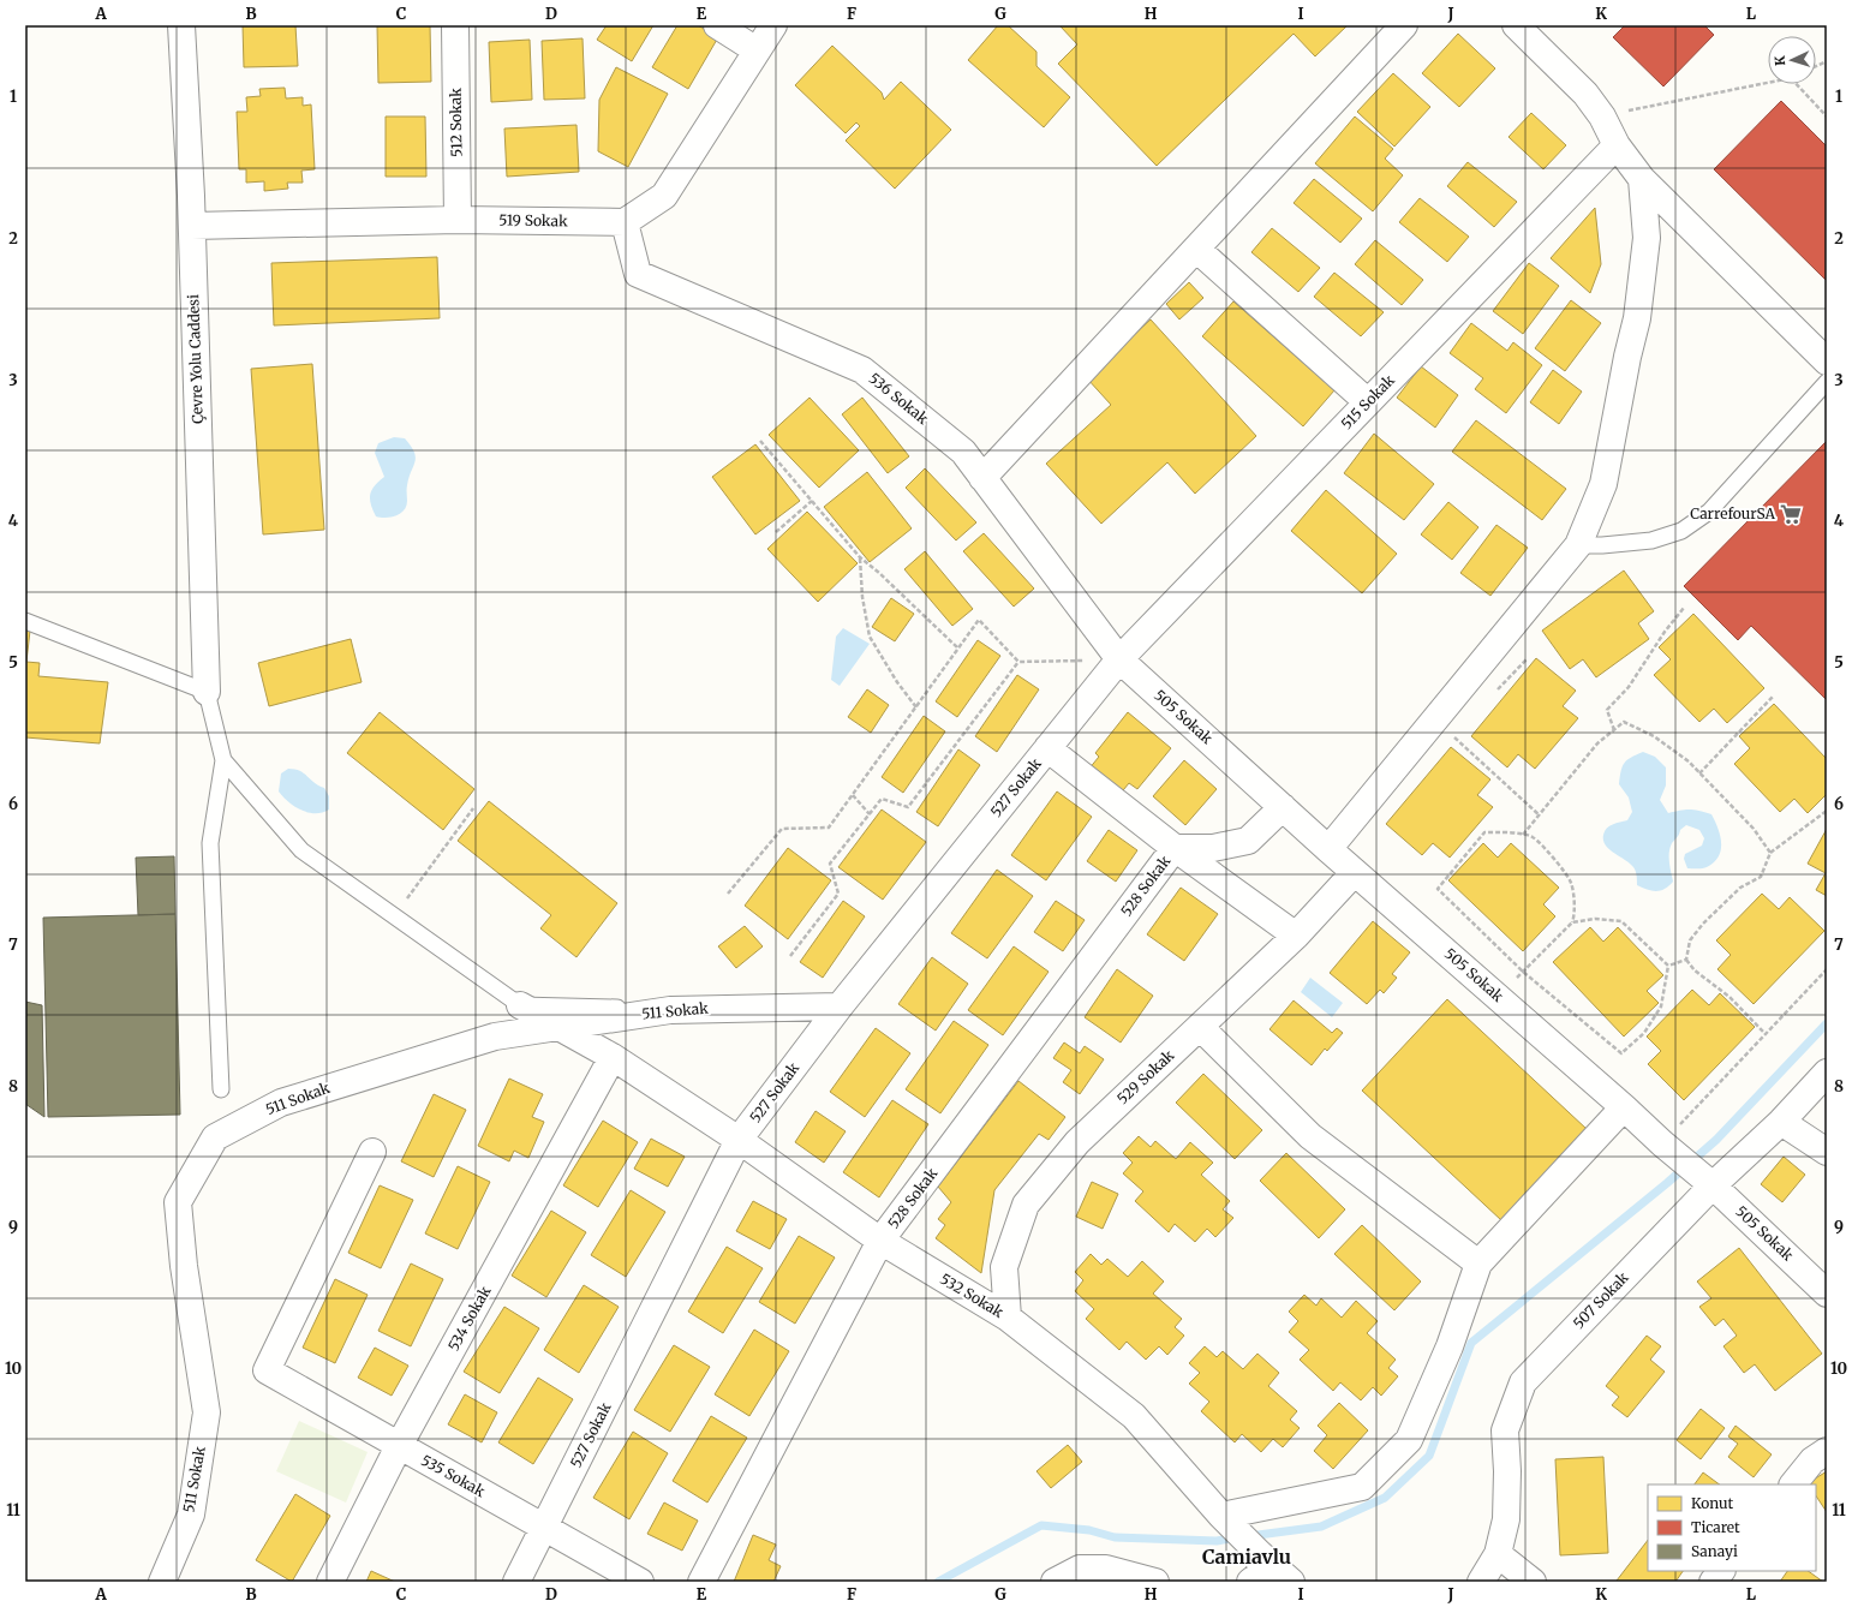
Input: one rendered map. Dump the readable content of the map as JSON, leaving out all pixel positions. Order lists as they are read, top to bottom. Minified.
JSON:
{"streets":{"street":["512 Sokak","519 Sokak","Çevre Yolu Caddesi","536 Sokak","515 Sokak","505 Sokak","527 Sokak","528 Sokak","511 Sokak","529 Sokak","532 Sokak","507 Sokak","534 Sokak","535 Sokak"]},"crossings":[["512 Sokak","519 Sokak"],["519 Sokak","Çevre Yolu Caddesi"],["519 Sokak","536 Sokak"],["536 Sokak","515 Sokak"],["536 Sokak","505 Sokak"],["536 Sokak","527 Sokak"],["515 Sokak","505 Sokak"],["515 Sokak","527 Sokak"],["505 Sokak","527 Sokak"],["505 Sokak","529 Sokak"],["505 Sokak","507 Sokak"],["527 Sokak","511 Sokak"],["527 Sokak","532 Sokak"],["527 Sokak","535 Sokak"],["528 Sokak","532 Sokak"],["511 Sokak","532 Sokak"],["529 Sokak","532 Sokak"],["532 Sokak","534 Sokak"],["534 Sokak","535 Sokak"]],"districts":["Camiavlu"],"places":{"supermarket":["CarrefourSA"]},"legend":["Konut","Ticaret","Sanayi"],"north":"left","grid":{"columns":["A","B","C","D","E","F","G","H","I","J","K","L"],"rows":["1","2","3","4","5","6","7","8","9","10","11"]}}
